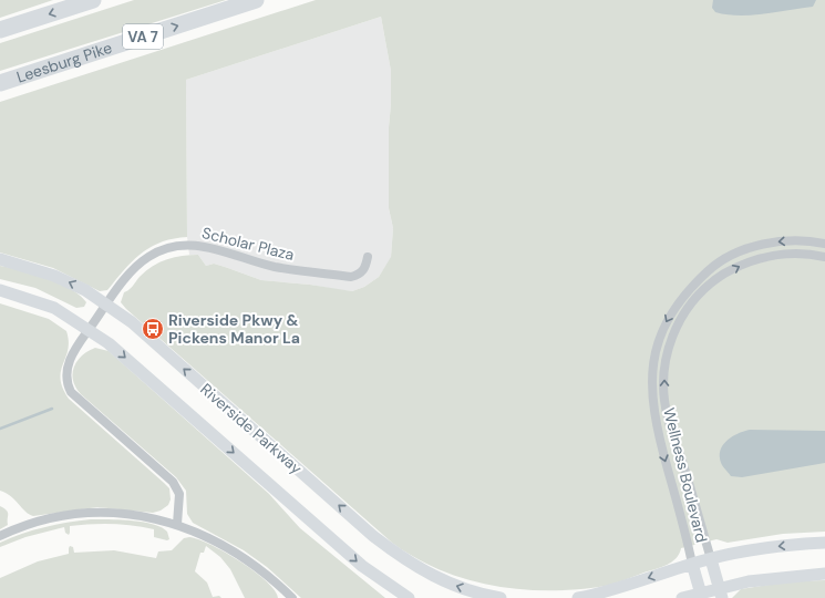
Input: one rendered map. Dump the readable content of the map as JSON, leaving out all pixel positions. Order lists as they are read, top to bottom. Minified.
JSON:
{"streets":{"highway":["VA 7","Leesburg Pike"],"main road":["Riverside Parkway"],"street":["Scholar Plaza","Wellness Boulevard"]},"crossings":[["Scholar Plaza","Riverside Parkway"]],"places":{"bus stop":["Riverside Pkwy & Pickens Manor La"]}}
